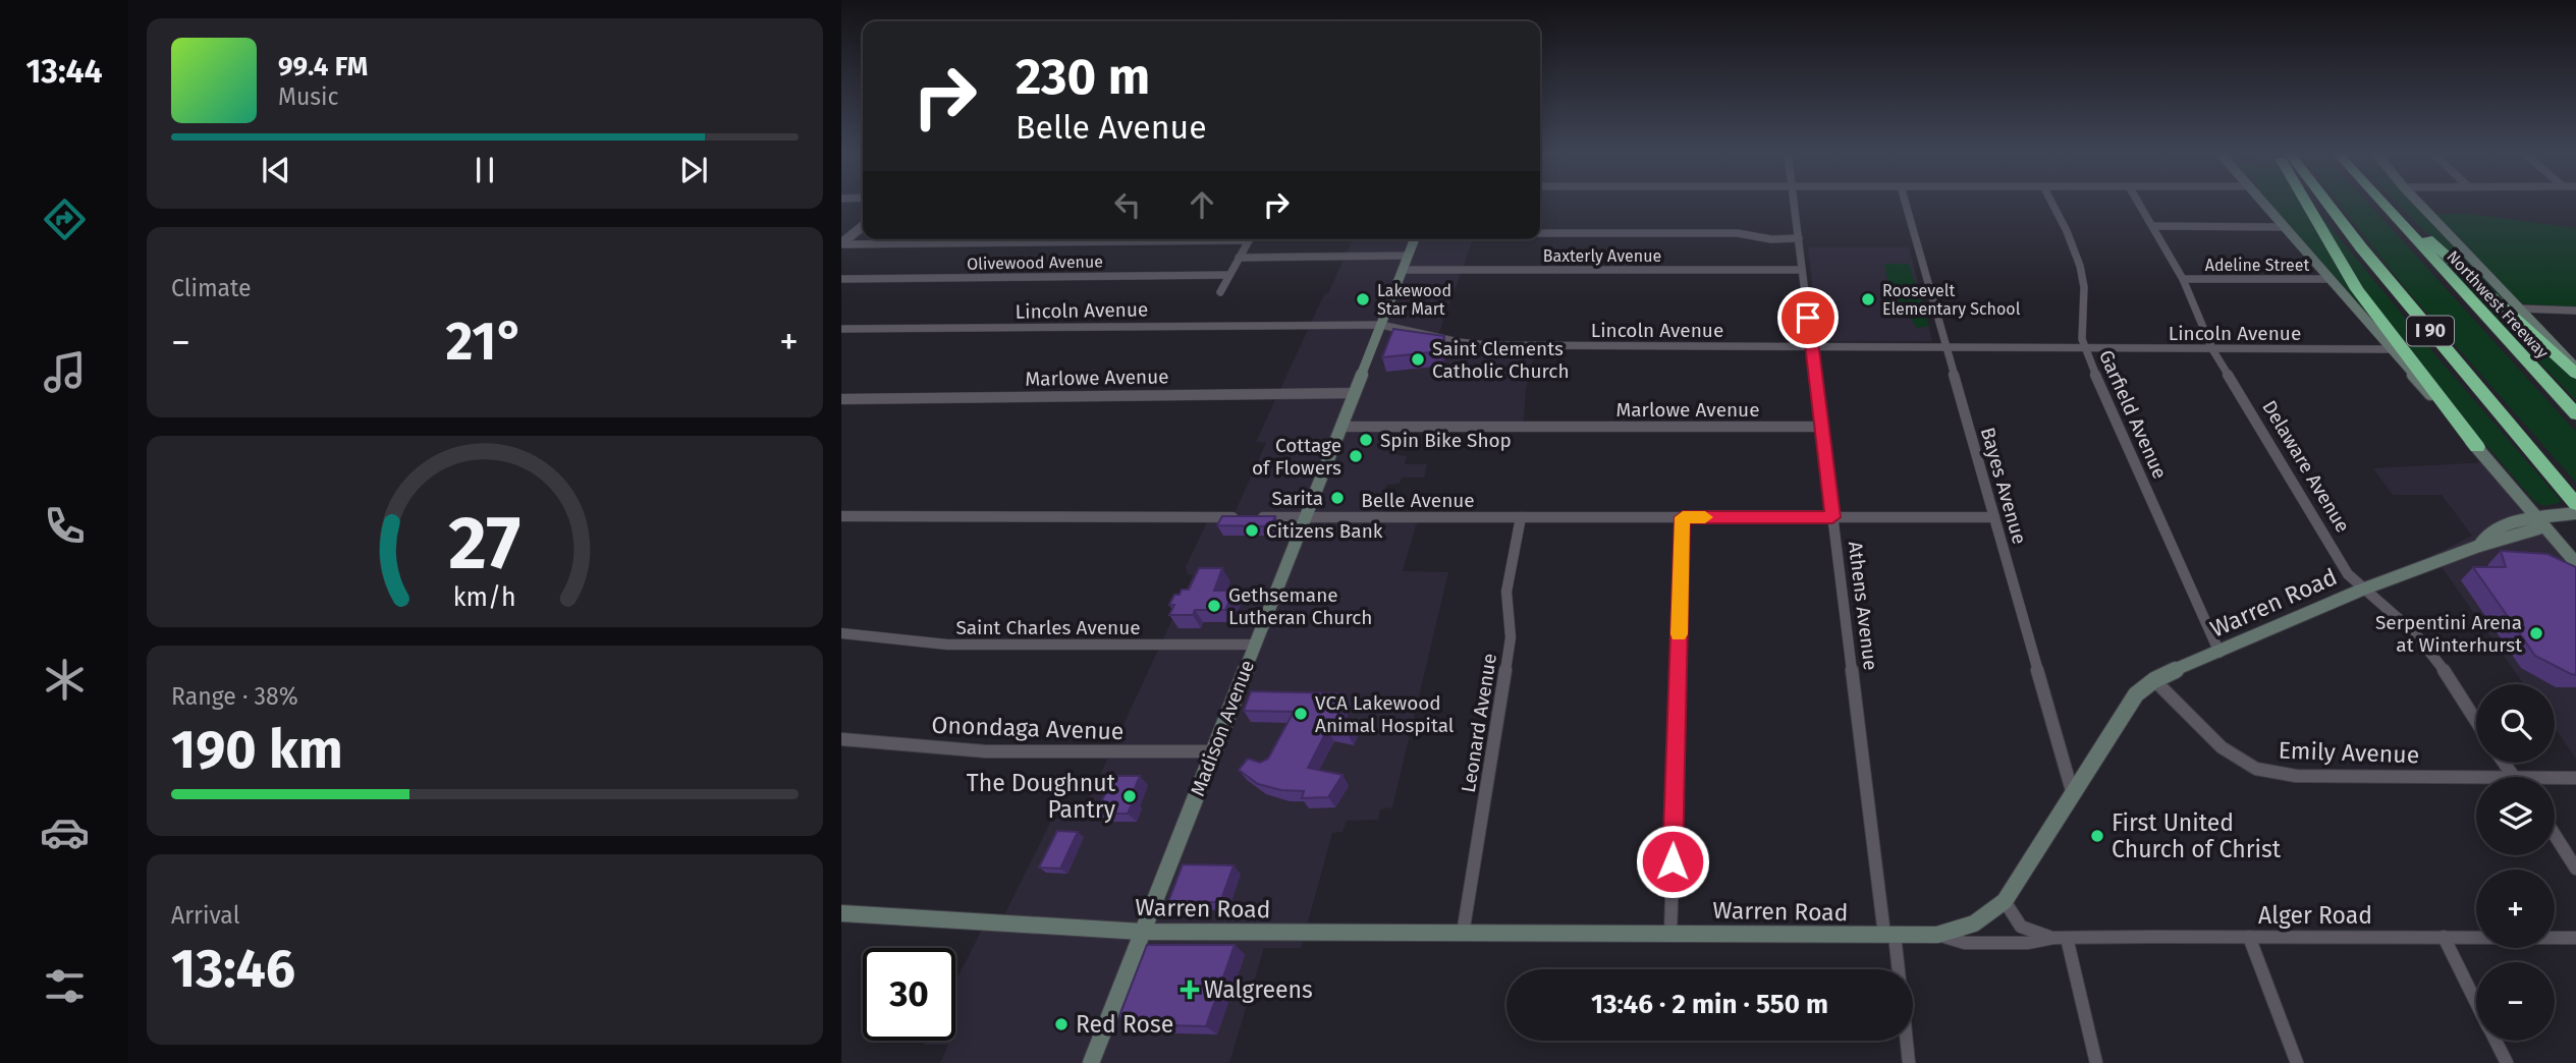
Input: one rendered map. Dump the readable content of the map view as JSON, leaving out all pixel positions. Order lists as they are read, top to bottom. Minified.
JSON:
{"streets":{"highway":["Northwest Freeway","I 90"],"main road":["Warren Road","Madison Avenue"],"street":["Baxterly Avenue","Olivewood Avenue","Adeline Street","Lincoln Avenue","Marlowe Avenue","Garfield Avenue","Delaware Avenue","Bayes Avenue","Belle Avenue","Athens Avenue","Saint Charles Avenue","Leonard Avenue","Onondaga Avenue","Emily Avenue","Alger Road"]},"crossings":[["Baxterly Avenue","Athens Avenue"],["Baxterly Avenue","Madison Avenue"],["Adeline Street","Delaware Avenue"],["Lincoln Avenue","Garfield Avenue"],["Lincoln Avenue","Delaware Avenue"],["Lincoln Avenue","Bayes Avenue"],["Lincoln Avenue","Athens Avenue"],["Lincoln Avenue","Madison Avenue"],["Marlowe Avenue","Athens Avenue"],["Marlowe Avenue","Madison Avenue"],["Garfield Avenue","Warren Road"],["Delaware Avenue","Warren Road"],["Bayes Avenue","Belle Avenue"],["Bayes Avenue","Warren Road"],["Belle Avenue","Athens Avenue"],["Belle Avenue","Leonard Avenue"],["Belle Avenue","Madison Avenue"],["Warren Road","Athens Avenue"],["Warren Road","Leonard Avenue"],["Warren Road","Madison Avenue"],["Warren Road","Emily Avenue"],["Warren Road","Alger Road"],["Saint Charles Avenue","Madison Avenue"],["Onondaga Avenue","Madison Avenue"]],"places":{"other":["Lakewood Star Mart","Roosevelt Elementary School","Saint Clements Catholic Church","Spin Bike Shop","Cottage of Flowers","Sarita","Citizens Bank","Gethsemane Lutheran Church","Serpentini Arena at Winterhurst","VCA Lakewood Animal Hospital","The Doughnut Pantry","First United Church of Christ","Red Rose"],"health":["Walgreens"]},"page":{"tabs":"13:44","turn":["230 m","Belle Avenue"],"song":["99.4 FM","Music"],"tile":["Climate",["Range · 38%","190 km"],["Arrival","13:46"]],"heat":["−","21°","+"],"map_buttons":["+","−"],"limit":"30","trip":"13:46 · 2 min · 550 m","gauge":["27","km/h"]}}
